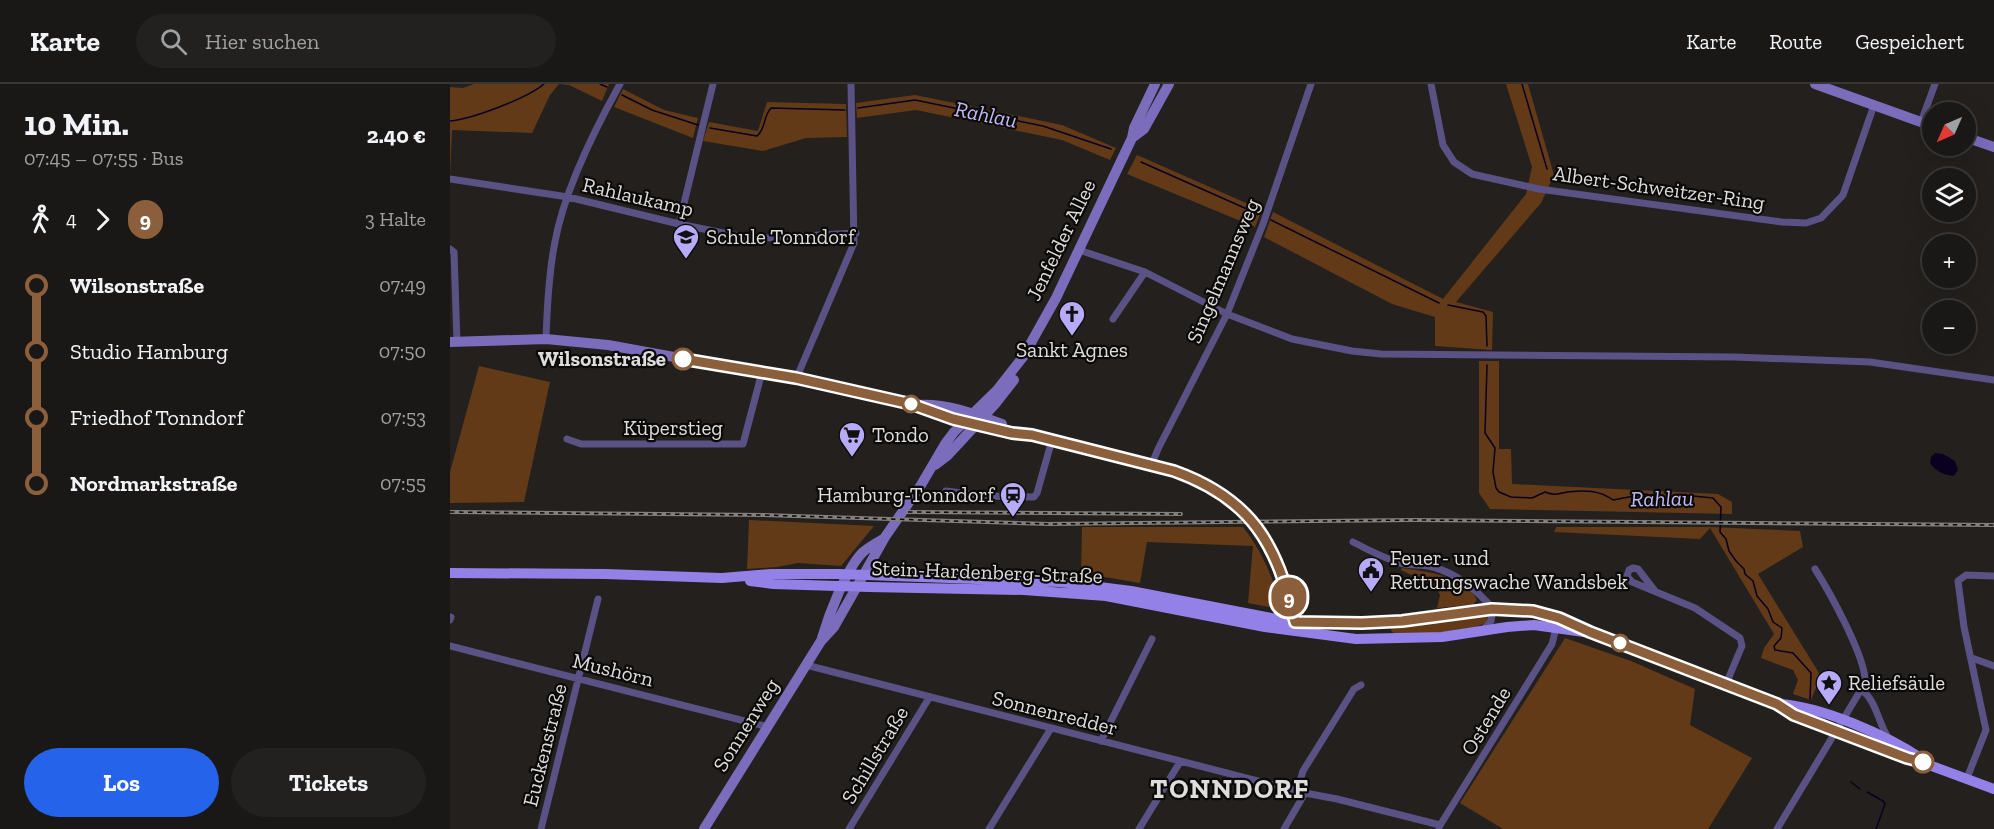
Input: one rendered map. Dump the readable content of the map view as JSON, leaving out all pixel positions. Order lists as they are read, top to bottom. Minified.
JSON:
{"streets":{"main road":["Jenfelder Allee","Stein-Hardenberg-Straße","Sonnenweg"],"street":["Albert-Schweitzer-Ring","Rahlaukamp","Singelmannsweg","Küperstieg","Mushörn","Sonnenredder","Ostende","Euckenstraße","Schillstraße"]},"crossings":[["Jenfelder Allee","Sonnenweg"],["Stein-Hardenberg-Straße","Ostende"],["Stein-Hardenberg-Straße","Sonnenweg"],["Mushörn","Sonnenweg"],["Mushörn","Euckenstraße"],["Sonnenredder","Ostende"],["Sonnenredder","Sonnenweg"],["Sonnenredder","Schillstraße"]],"districts":["TONNDORF"],"water":["Rahlau"],"places":{"school or university":["Schule Tonndorf"],"church":["Sankt Agnes"],"other":["Wilsonstraße"],"supermarket":["Tondo"],"station":["Hamburg-Tonndorf"],"public building":["Feuer- und Rettungswache Wandsbek"],"place":["Reliefsäule"]},"lines":["bus line 9"],"north":"bottom left","page":{"header":"Karte","search":"Hier suchen","nav":["Karte","Route","Gespeichert"],"heading":["10 Min.","07:45 – 07:55 · Bus","2.40 €"],"on_map":"9","map_buttons":["+","−"],"legs":["4","9","3 Halte"],"list":[{"name":"Wilsonstraße","value":"07:49"},{"name":"Studio Hamburg","value":"07:50"},{"name":"Friedhof Tonndorf","value":"07:53"},{"name":"Nordmarkstraße","value":"07:55"}],"buttons":["Los","Tickets"]}}
